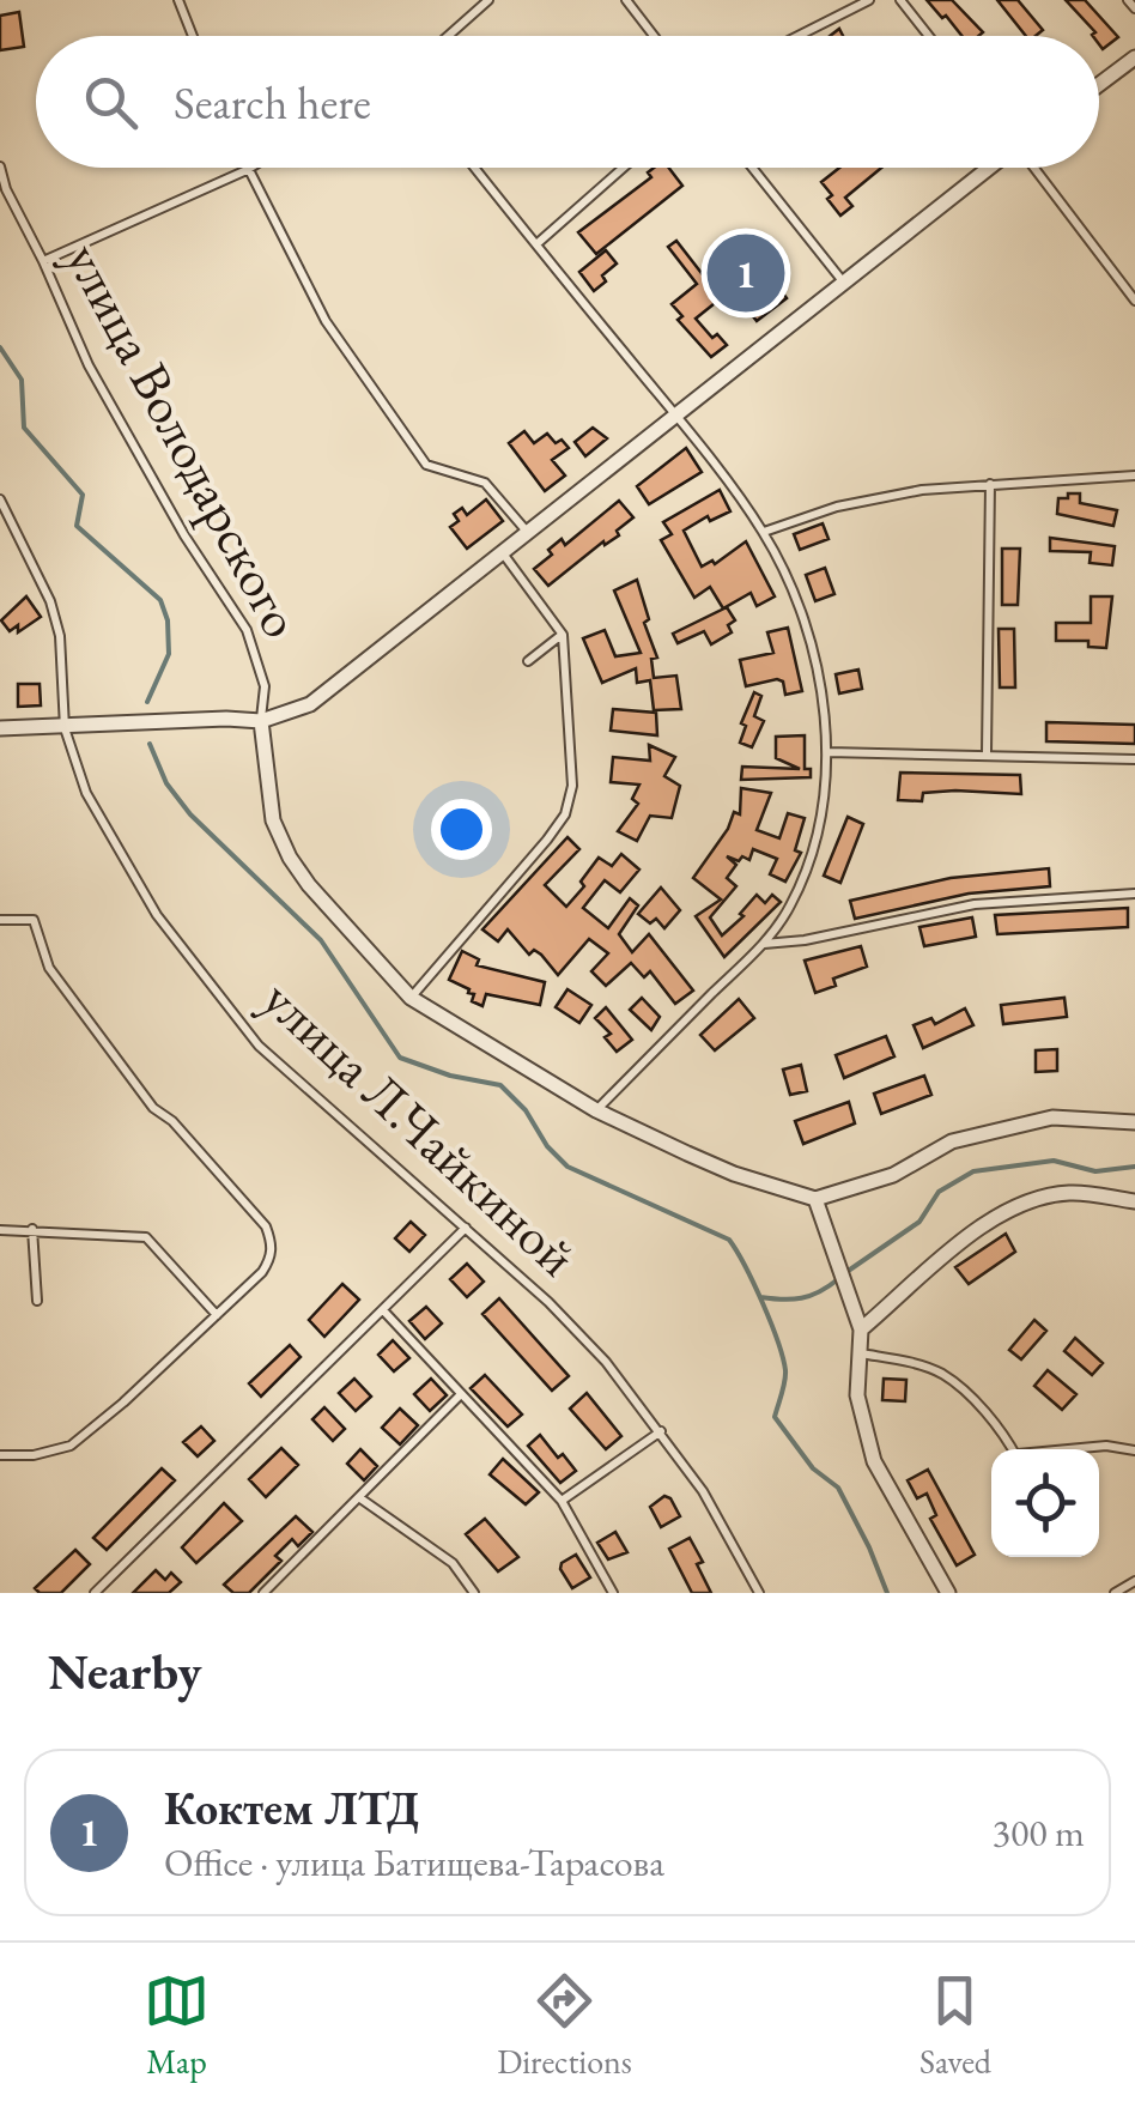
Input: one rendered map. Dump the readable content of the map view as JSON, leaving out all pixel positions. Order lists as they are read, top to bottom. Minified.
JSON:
{"streets":{"street":["улица Володарского"],"lane":["улица Л.Чайкиной"]},"page":{"search":"Search here","pins":"1","heading":"Nearby","list":[{"mark":"1","name":"Коктем ЛТД","note":"Office · улица Батищева-Тарасова","value":"300 m"}],"nav":["Map","Directions","Saved"]}}
